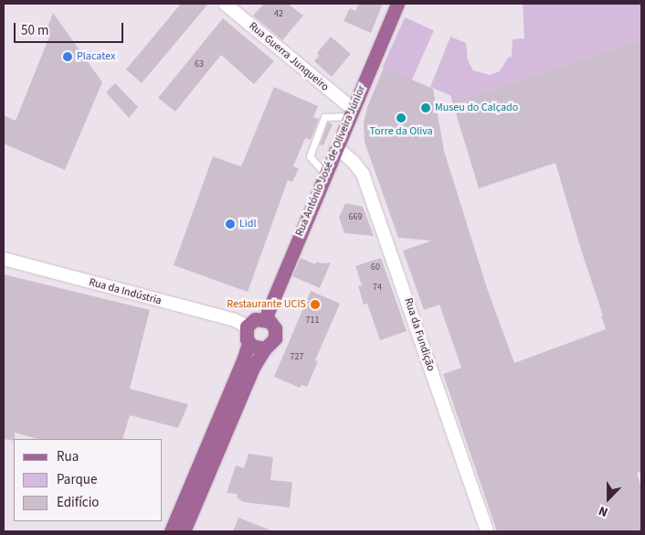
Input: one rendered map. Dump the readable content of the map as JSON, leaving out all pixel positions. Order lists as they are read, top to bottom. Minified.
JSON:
{"streets":{"main road":["Rua António José de Oliveira Júnior"],"street":["Rua Guerra Junqueiro","Rua da Indústria","Rua da Fundição"]},"crossings":[["Rua Guerra Junqueiro","Rua António José de Oliveira Júnior"],["Rua António José de Oliveira Júnior","Rua da Indústria"],["Rua António José de Oliveira Júnior","Rua da Fundição"]],"places":["Placatex","Museu do Calçado","Torre da Oliva","Lidl","Restaurante UCIS"],"house_numbers":["42","63","669","60","74","711","727"],"legend":["Rua","Parque","Edifício"],"scale_bar":"50 m","north":"bottom"}
